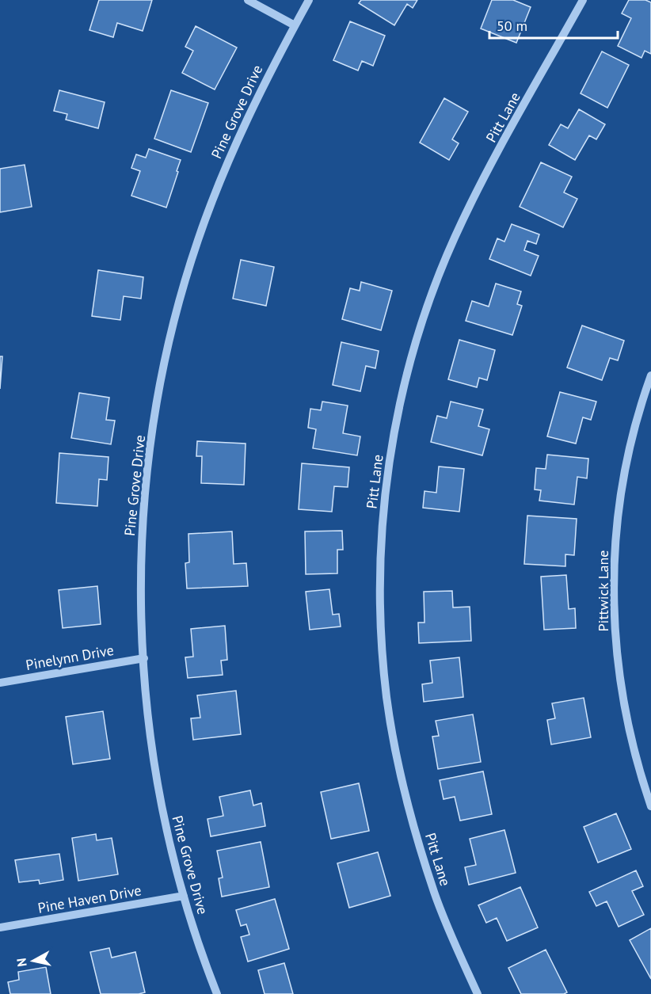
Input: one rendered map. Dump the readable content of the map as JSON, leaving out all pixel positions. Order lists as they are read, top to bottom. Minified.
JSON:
{"streets":{"street":["Pine Grove Drive","Pitt Lane","Pittwick Lane","Pinelynn Drive","Pine Haven Drive"]},"crossings":[["Pine Grove Drive","Pinelynn Drive"],["Pine Grove Drive","Pine Haven Drive"]],"scale_bar":"50 m","north":"left"}
